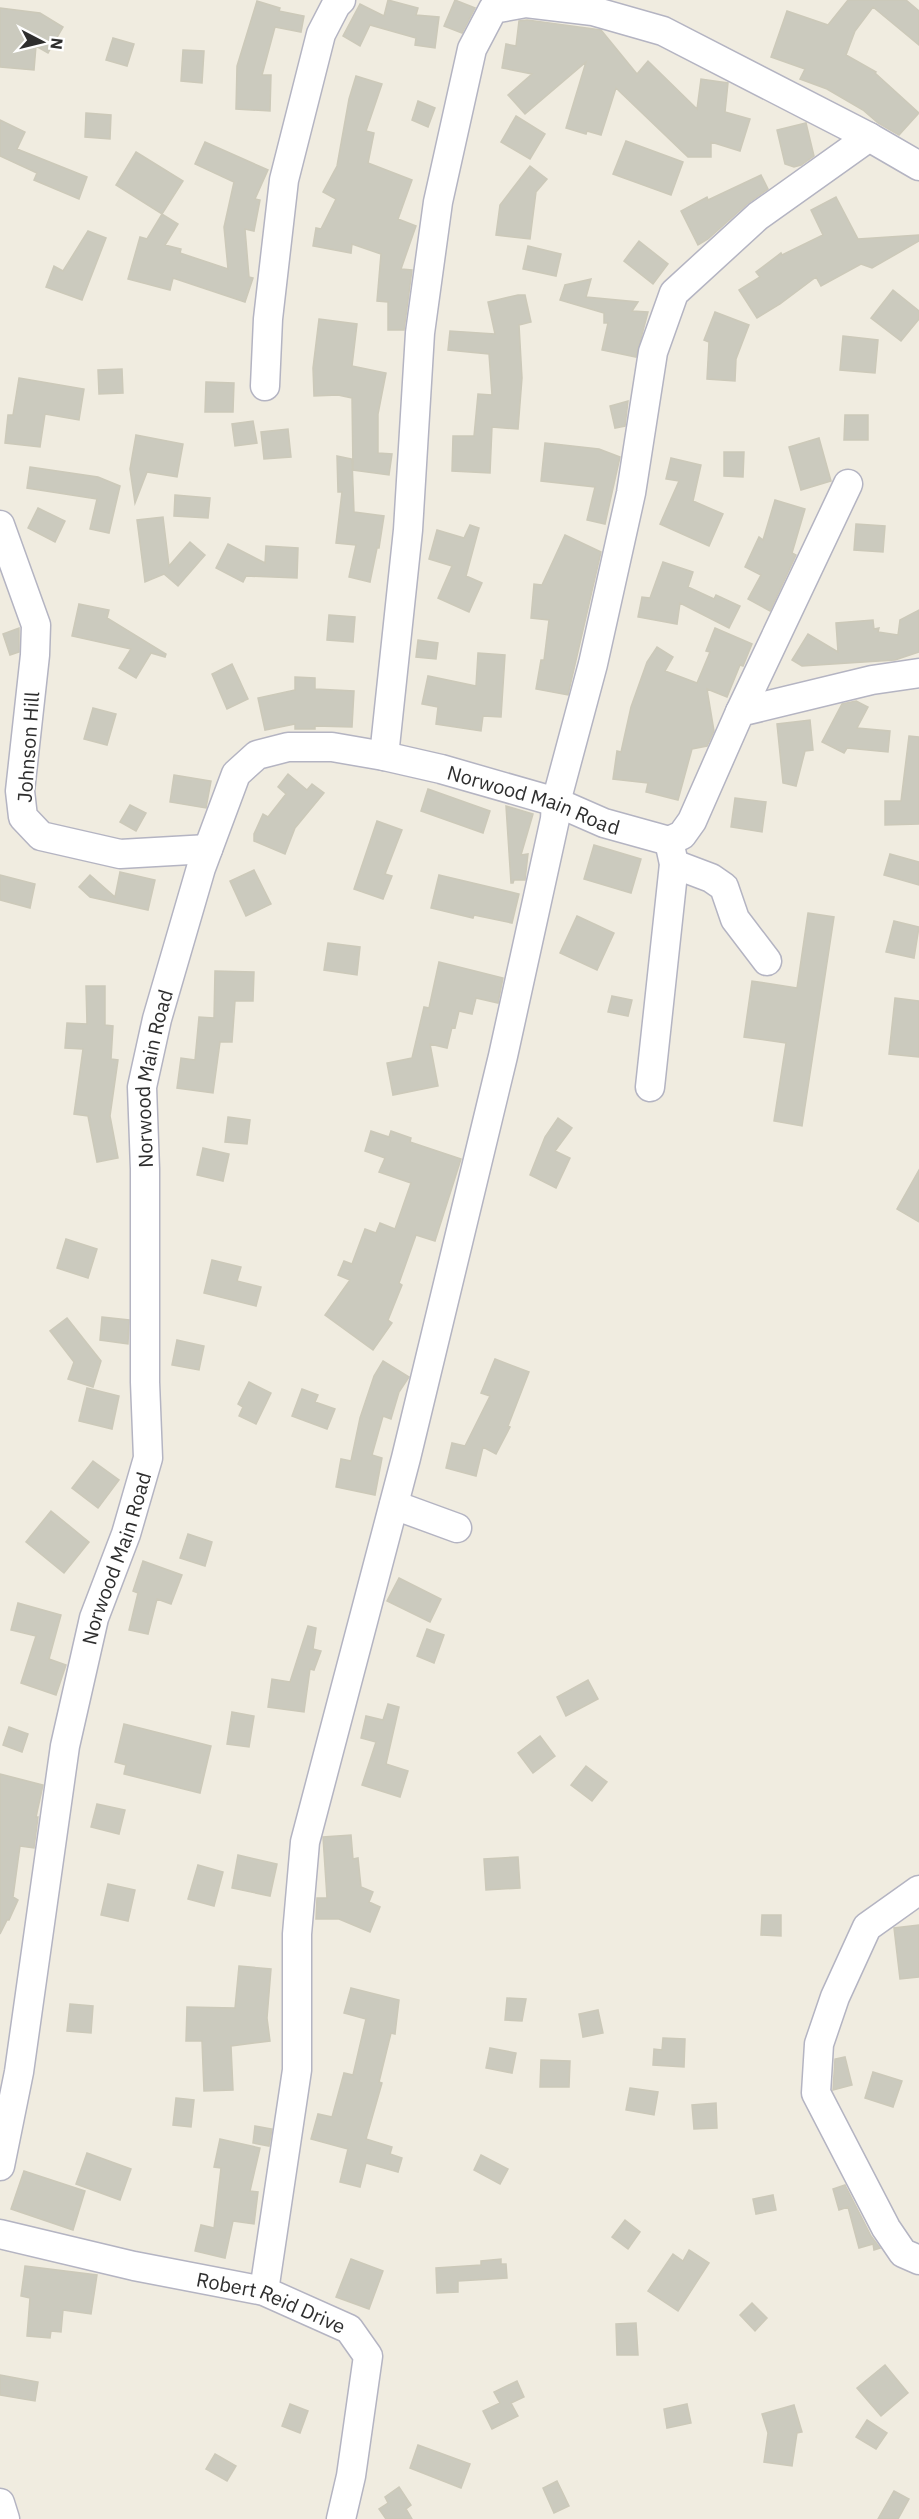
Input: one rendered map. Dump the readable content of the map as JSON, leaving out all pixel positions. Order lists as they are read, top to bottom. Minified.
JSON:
{"streets":{"street":["Johnson Hill","Norwood Main Road","Robert Reid Drive"]},"crossings":[["Johnson Hill","Norwood Main Road"]],"north":"right"}
